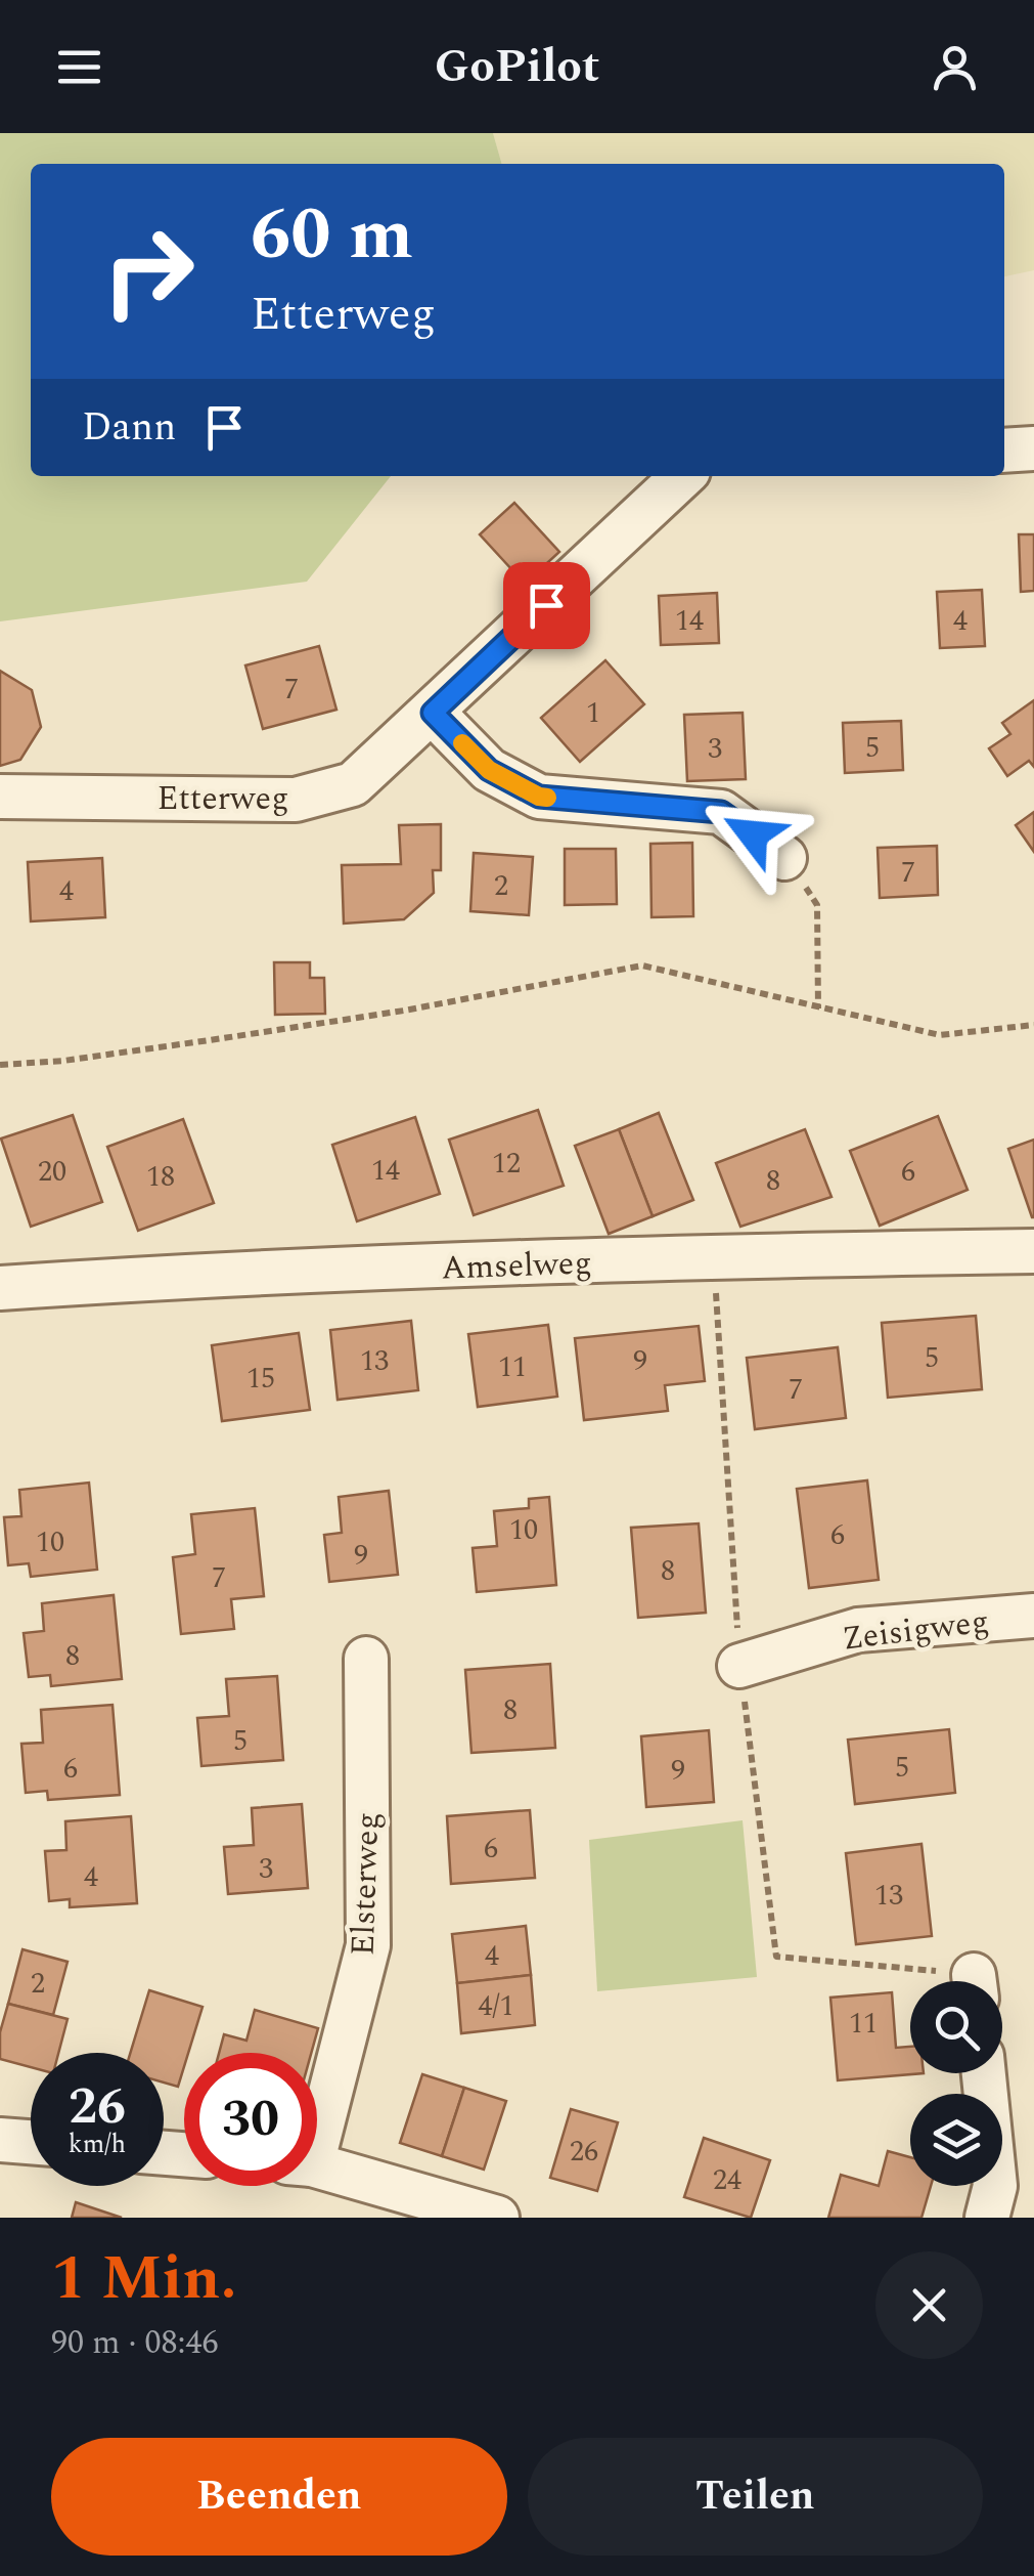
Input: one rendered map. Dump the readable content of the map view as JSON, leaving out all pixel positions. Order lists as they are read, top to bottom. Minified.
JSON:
{"streets":{"street":["Etterweg","Amselweg","Zeisigweg","Elsterweg"]},"house_numbers":["14","4","7","1","5","3","7","2","4","12","14","20","6","18","8","5","13","9","11","15","7","10","6","10","9","8","7","8","8","5","5","6","9","6","3","4","13","4","2","4/1","11","26","24"],"page":{"header":"GoPilot","turn":["60 m","Etterweg"],"then":"Dann","speed":"26 km/h","limit":"30","heading":["1 Min.","90 m · 08:46"],"buttons":["Beenden","Teilen"]}}
